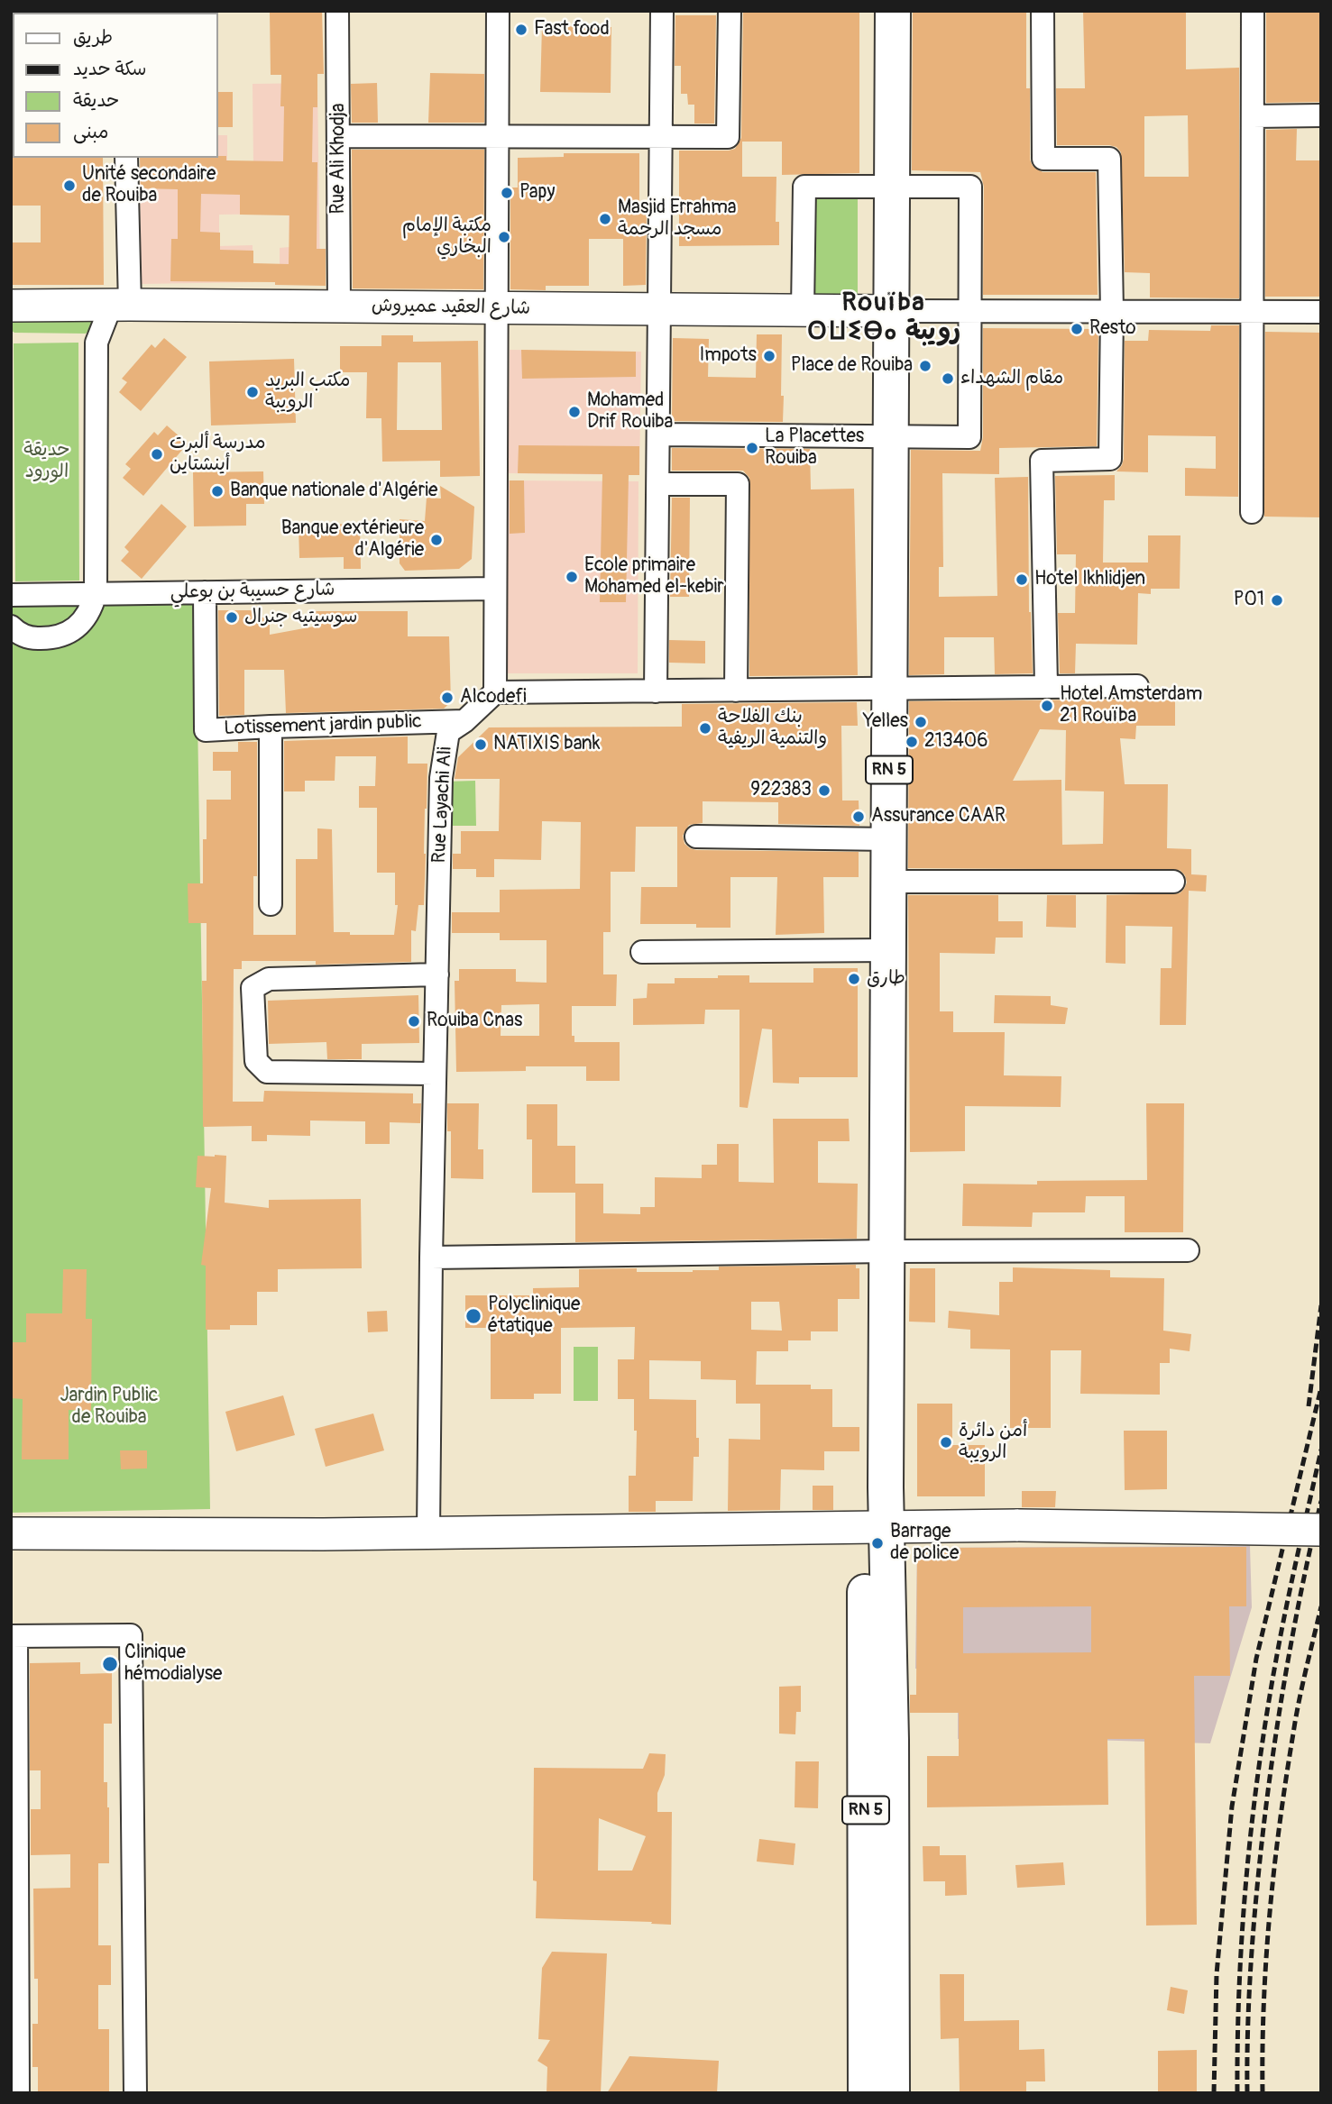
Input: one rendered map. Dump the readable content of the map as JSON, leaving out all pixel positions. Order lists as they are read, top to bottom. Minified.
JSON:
{"streets":{"highway":["RN 5"],"main road":["شارع العقيد عميروش"],"street":["Rue Ali Khodja","شارع حسيبة بن بوعلي","Lotissement jardin public","Rue Layachi Ali"]},"crossings":[["Rue Ali Khodja","شارع العقيد عميروش"],["شارع العقيد عميروش","RN 5"],["شارع حسيبة بن بوعلي","Lotissement jardin public"],["Lotissement jardin public","Rue Layachi Ali"]],"districts":["Rouïba ⵔⵡⵉⴱⴰ رويبة"],"parks":["حديقة الورود","Jardin Public de Rouiba"],"places":["Fast food","Unité secondaire de Rouiba","Papy","Masjid Errahma مسجد الرحمة","مكتبة الإمام البخاري","Resto","Impots","Place de Rouiba","مقام الشهداء","مكتب البريد الرويبة","Mohamed Drif Rouiba","La Placettes Rouiba","مدرسة ألبرت أينشتاين","Banque nationale d'Algérie","Banque extérieure d'Algérie","Ecole primaire Mohamed el-kebir","Hotel Ikhlidjen","P01","سوسيتيه جنرال","Alcodefi","Hotel Amsterdam 21 Rouïba","Yelles","بنك الفلاحة والتنمية الريفية","213406","NATIXIS bank","922383","Assurance CAAR","طارق","Rouiba Cnas","Polyclinique étatique","أمن دائرة الرويبة","Barrage de police","Clinique hémodialyse"],"legend":["طريق","سكة حديد","حديقة","مبنى"]}
